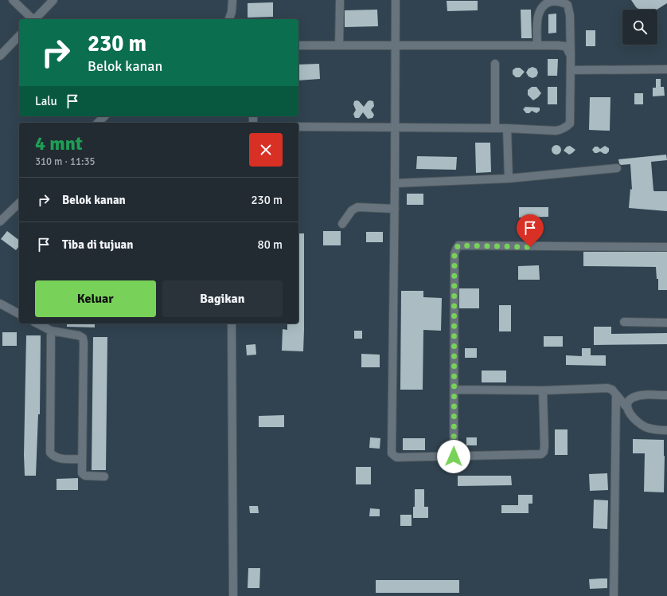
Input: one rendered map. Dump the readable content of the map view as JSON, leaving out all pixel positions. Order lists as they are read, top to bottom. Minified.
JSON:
{"page":{"turn":["230 m","Belok kanan"],"then":"Lalu","heading":["4 mnt","310 m · 11:35"],"list":[{"name":"Belok kanan","value":"230 m"},{"name":"Tiba di tujuan","value":"80 m"}],"buttons":["Keluar","Bagikan"]}}
